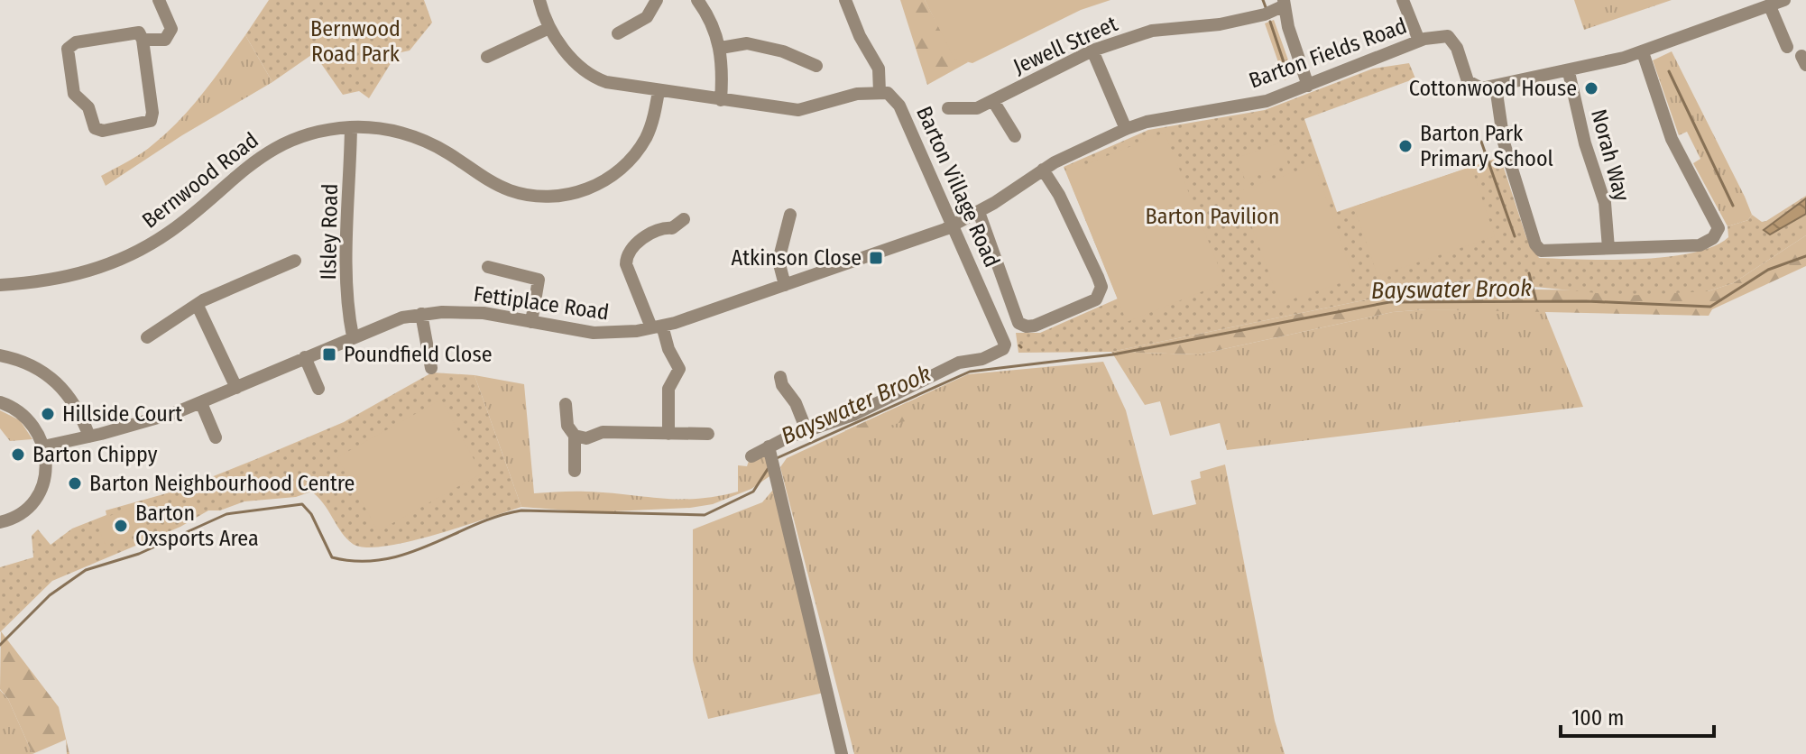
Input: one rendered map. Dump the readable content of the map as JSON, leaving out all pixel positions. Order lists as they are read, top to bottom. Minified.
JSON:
{"streets":{"street":["Jewell Street","Barton Fields Road","Norah Way","Bernwood Road","Barton Village Road","Ilsley Road","Fettiplace Road"]},"crossings":[["Barton Fields Road","Barton Village Road"],["Barton Fields Road","Fettiplace Road"],["Bernwood Road","Ilsley Road"],["Barton Village Road","Fettiplace Road"],["Ilsley Road","Fettiplace Road"]],"water":["Bayswater Brook"],"parks":["Bernwood Road Park","Barton Pavilion"],"places":{"other":["Cottonwood House","Barton Park Primary School","Hillside Court","Barton Chippy","Barton Neighbourhood Centre","Barton Oxsports Area"],"transit":["Atkinson Close","Poundfield Close"]},"scale_bar":"100 m"}
